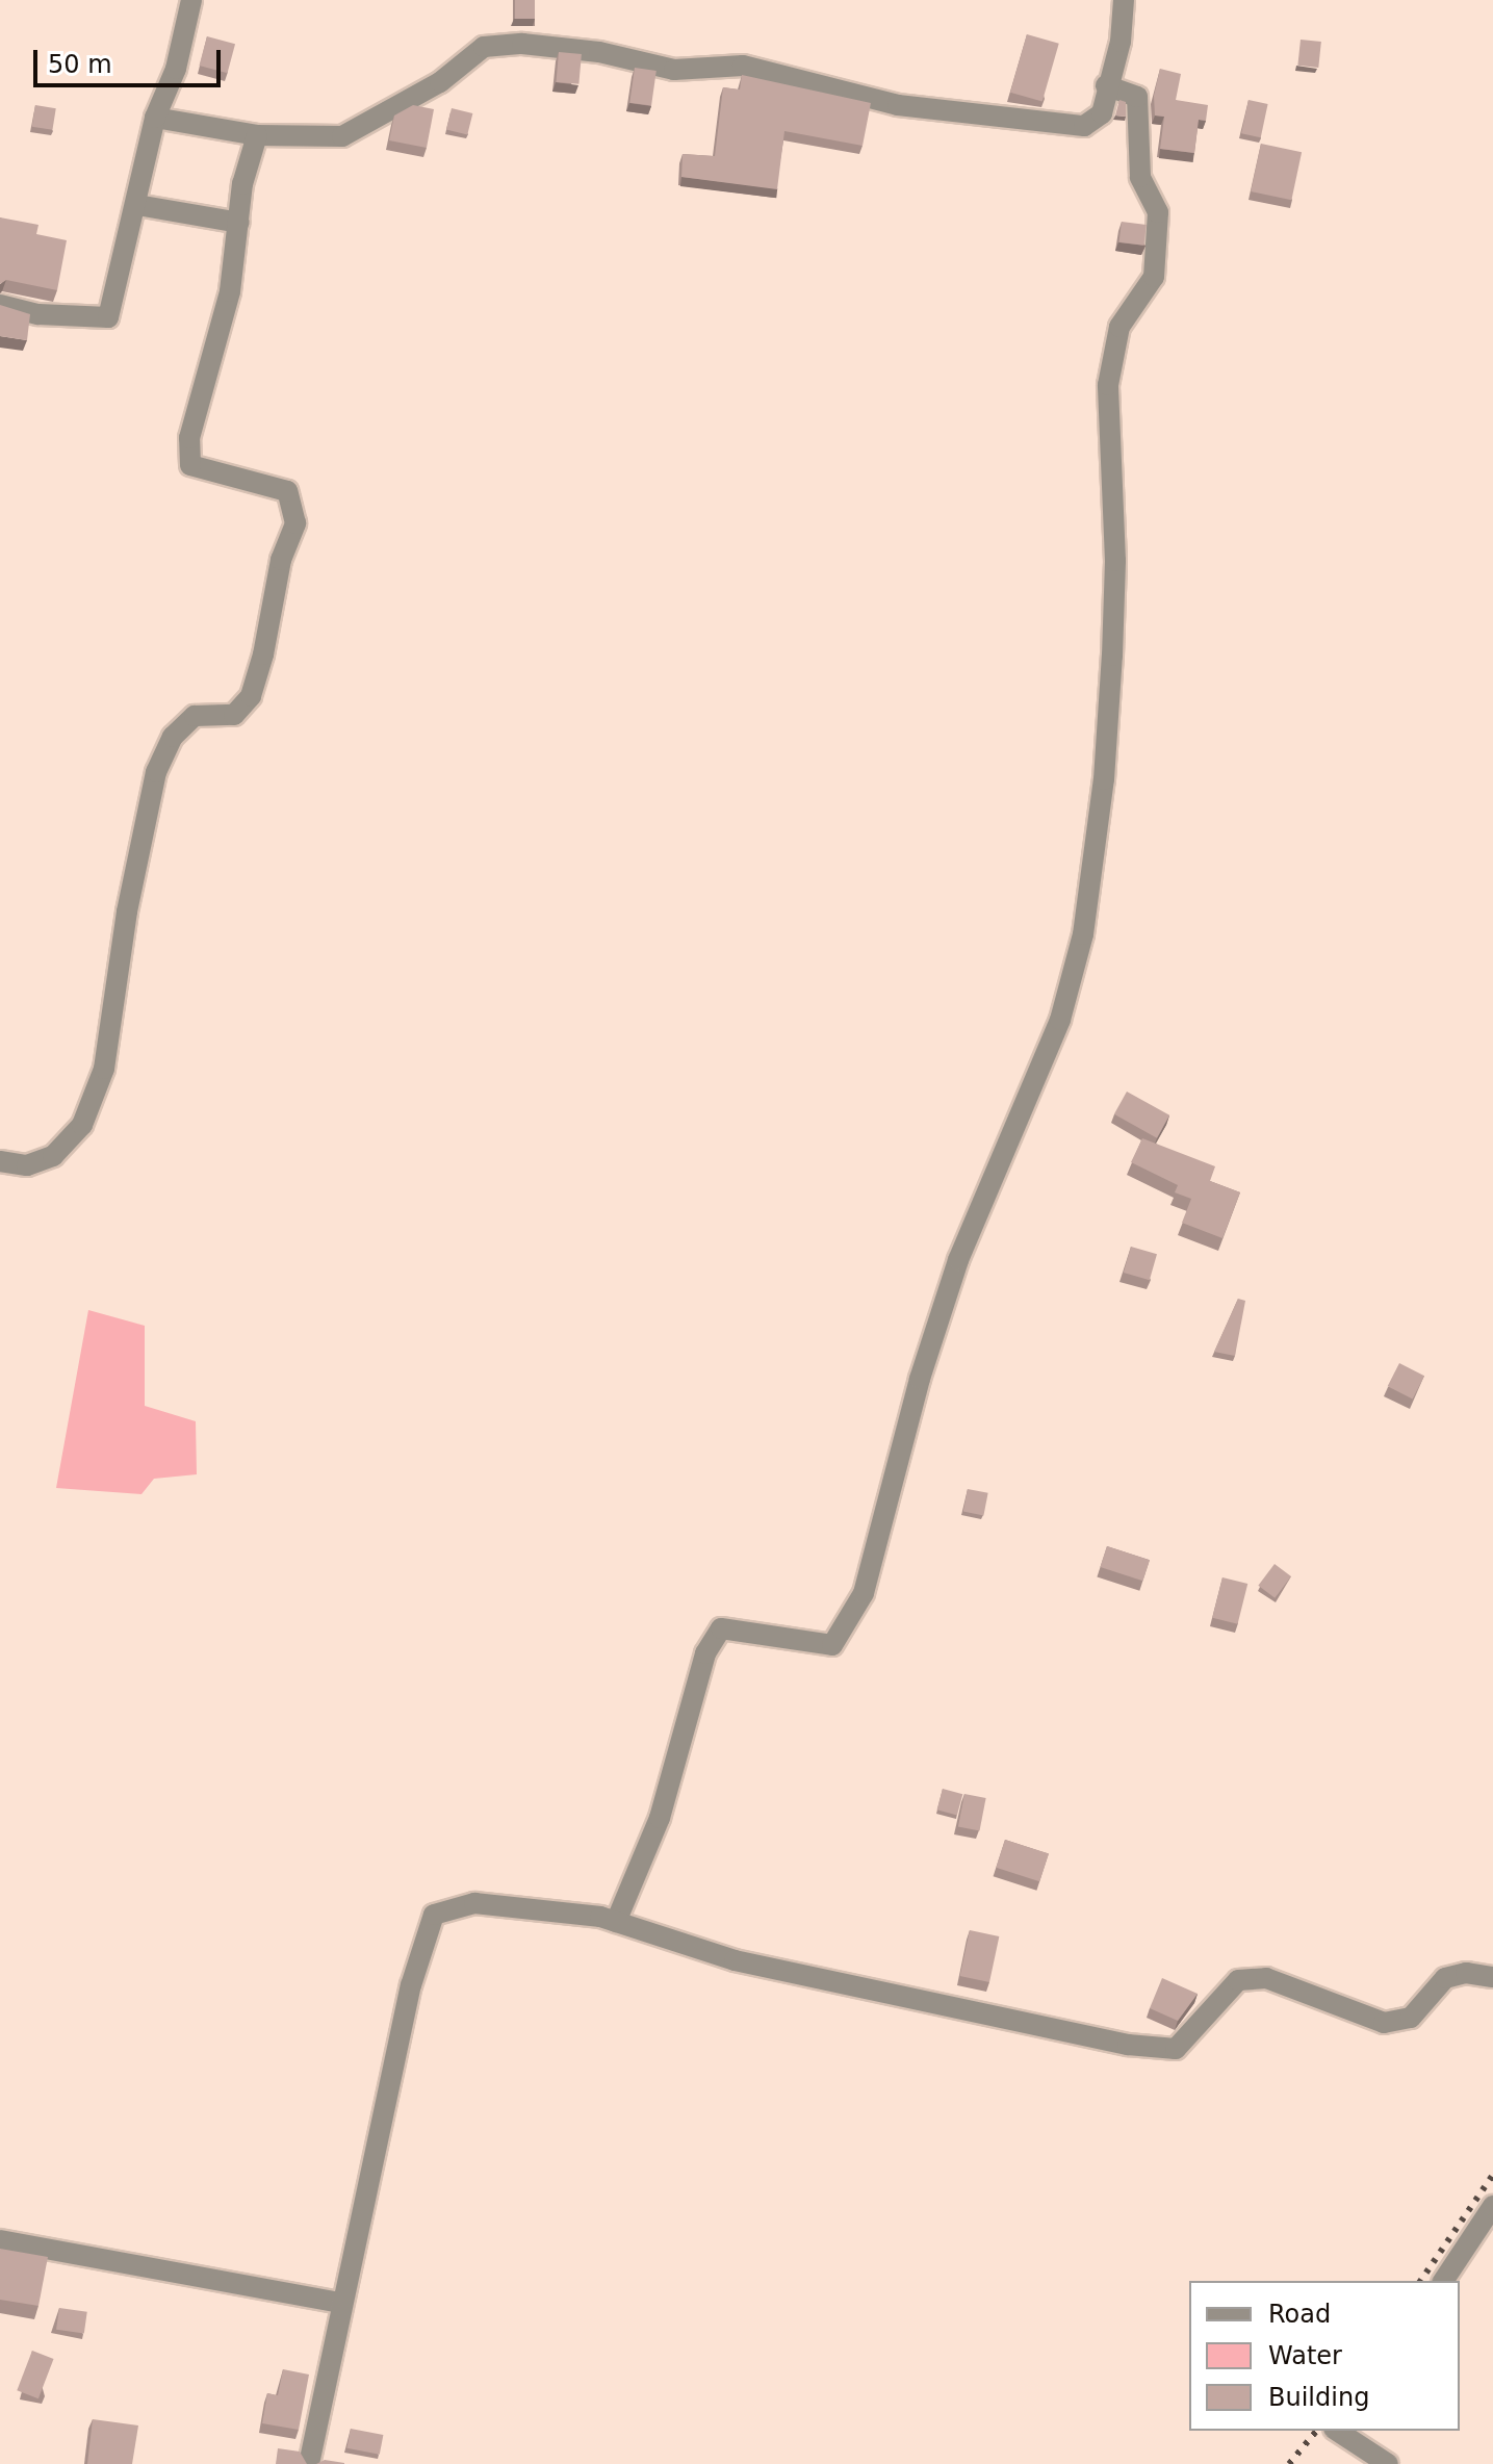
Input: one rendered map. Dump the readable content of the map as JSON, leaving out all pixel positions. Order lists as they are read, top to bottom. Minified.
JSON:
{"legend":["Road","Water","Building"],"scale_bar":"50 m"}
